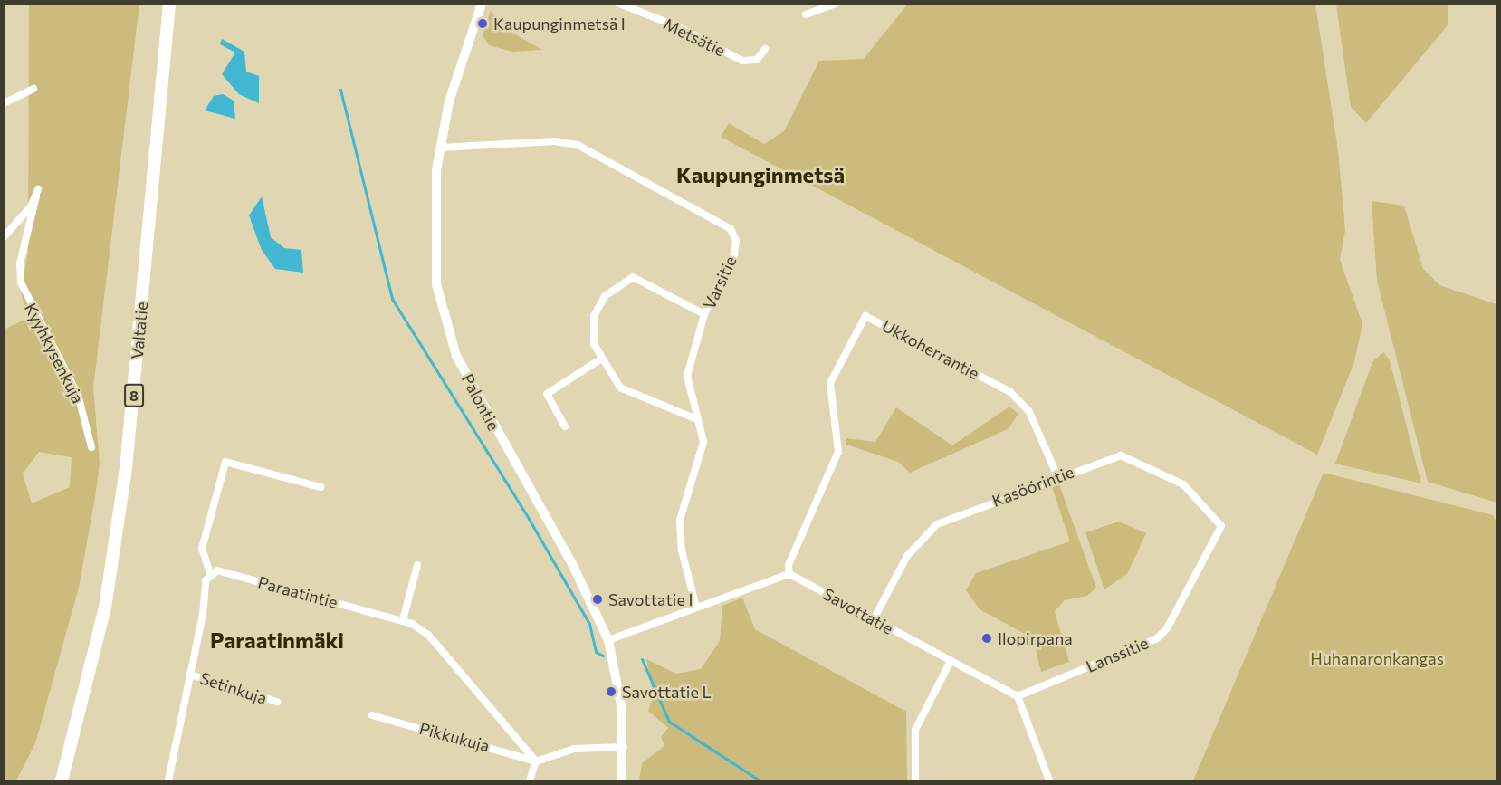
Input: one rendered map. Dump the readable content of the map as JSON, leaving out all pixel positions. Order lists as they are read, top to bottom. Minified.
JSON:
{"streets":{"highway":["Valtatie","8"],"street":["Metsätie","Varsitie","Ukkoherrantie","Kyyhkysenkuja","Palontie","Kasöörintie","Paraatintie","Savottatie","Lanssitie","Setinkuja","Pikkukuja"]},"crossings":[["Varsitie","Palontie"],["Ukkoherrantie","Kasöörintie"],["Ukkoherrantie","Savottatie"],["Kasöörintie","Savottatie"],["Kasöörintie","Lanssitie"],["Paraatintie","Pikkukuja"],["Savottatie","Lanssitie"]],"districts":["Kaupunginmetsä","Paraatinmäki"],"parks":["Huhanaronkangas"],"places":["Kaupunginmetsä I","Savottatie I","Ilopirpana","Savottatie L"]}
